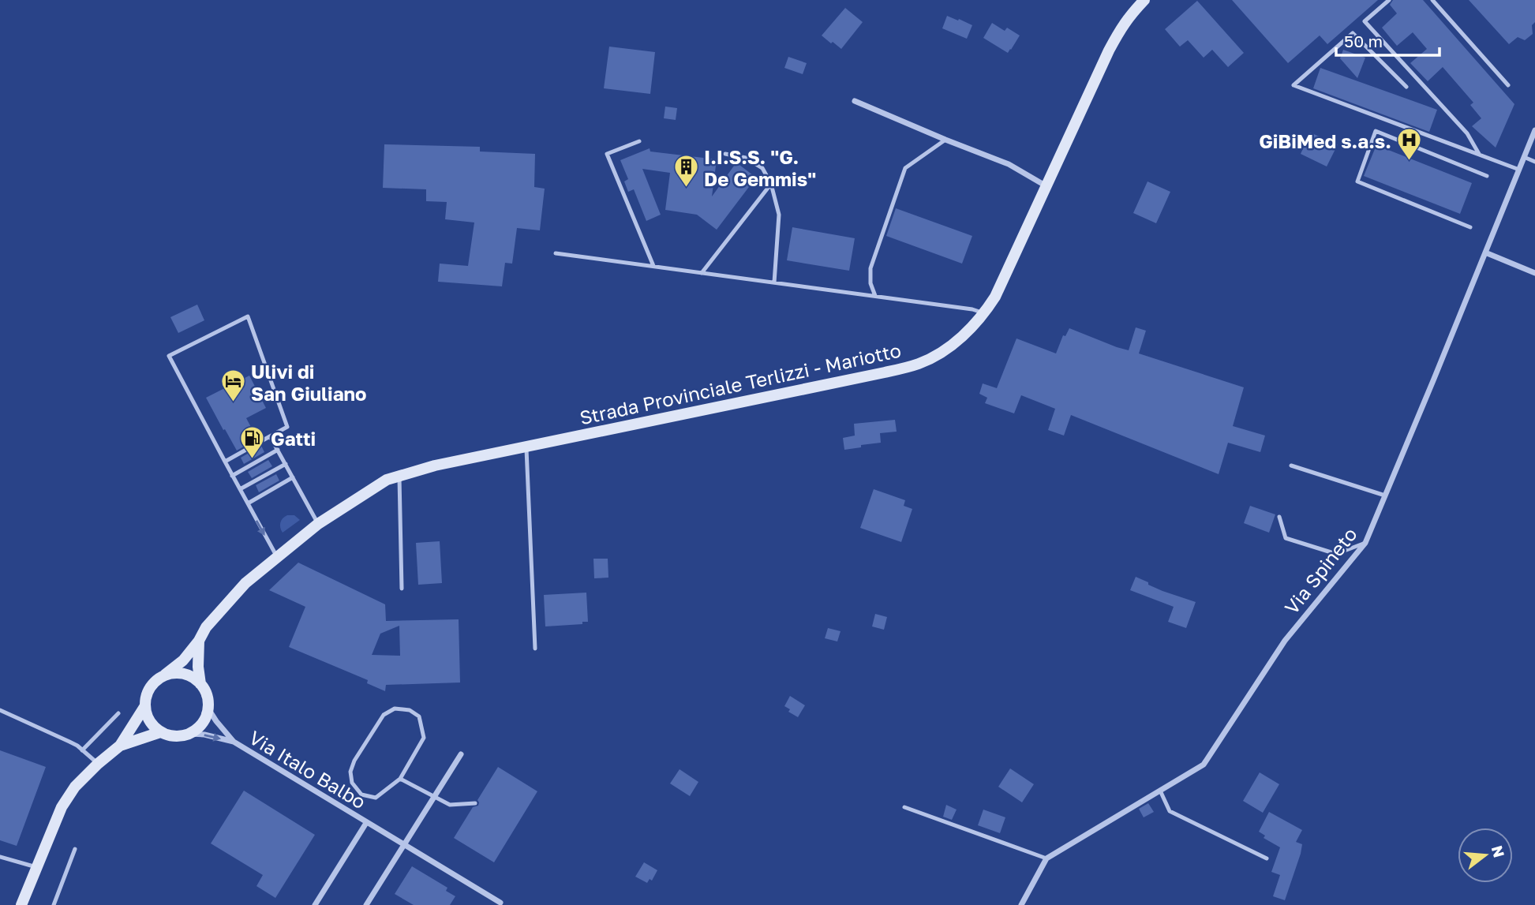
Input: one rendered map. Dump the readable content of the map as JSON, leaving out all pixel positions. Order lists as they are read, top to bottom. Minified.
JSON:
{"streets":{"main road":["Strada Provinciale Terlizzi - Mariotto"],"street":["Via Spineto","Via Italo Balbo"]},"places":{"hospital":["GiBiMed s.a.s."],"building":["I.I.S.S. \"G. De Gemmis\""],"hotel":["Ulivi di San Giuliano"],"fuel station":["Gatti"]},"scale_bar":"50 m","north":"right"}
